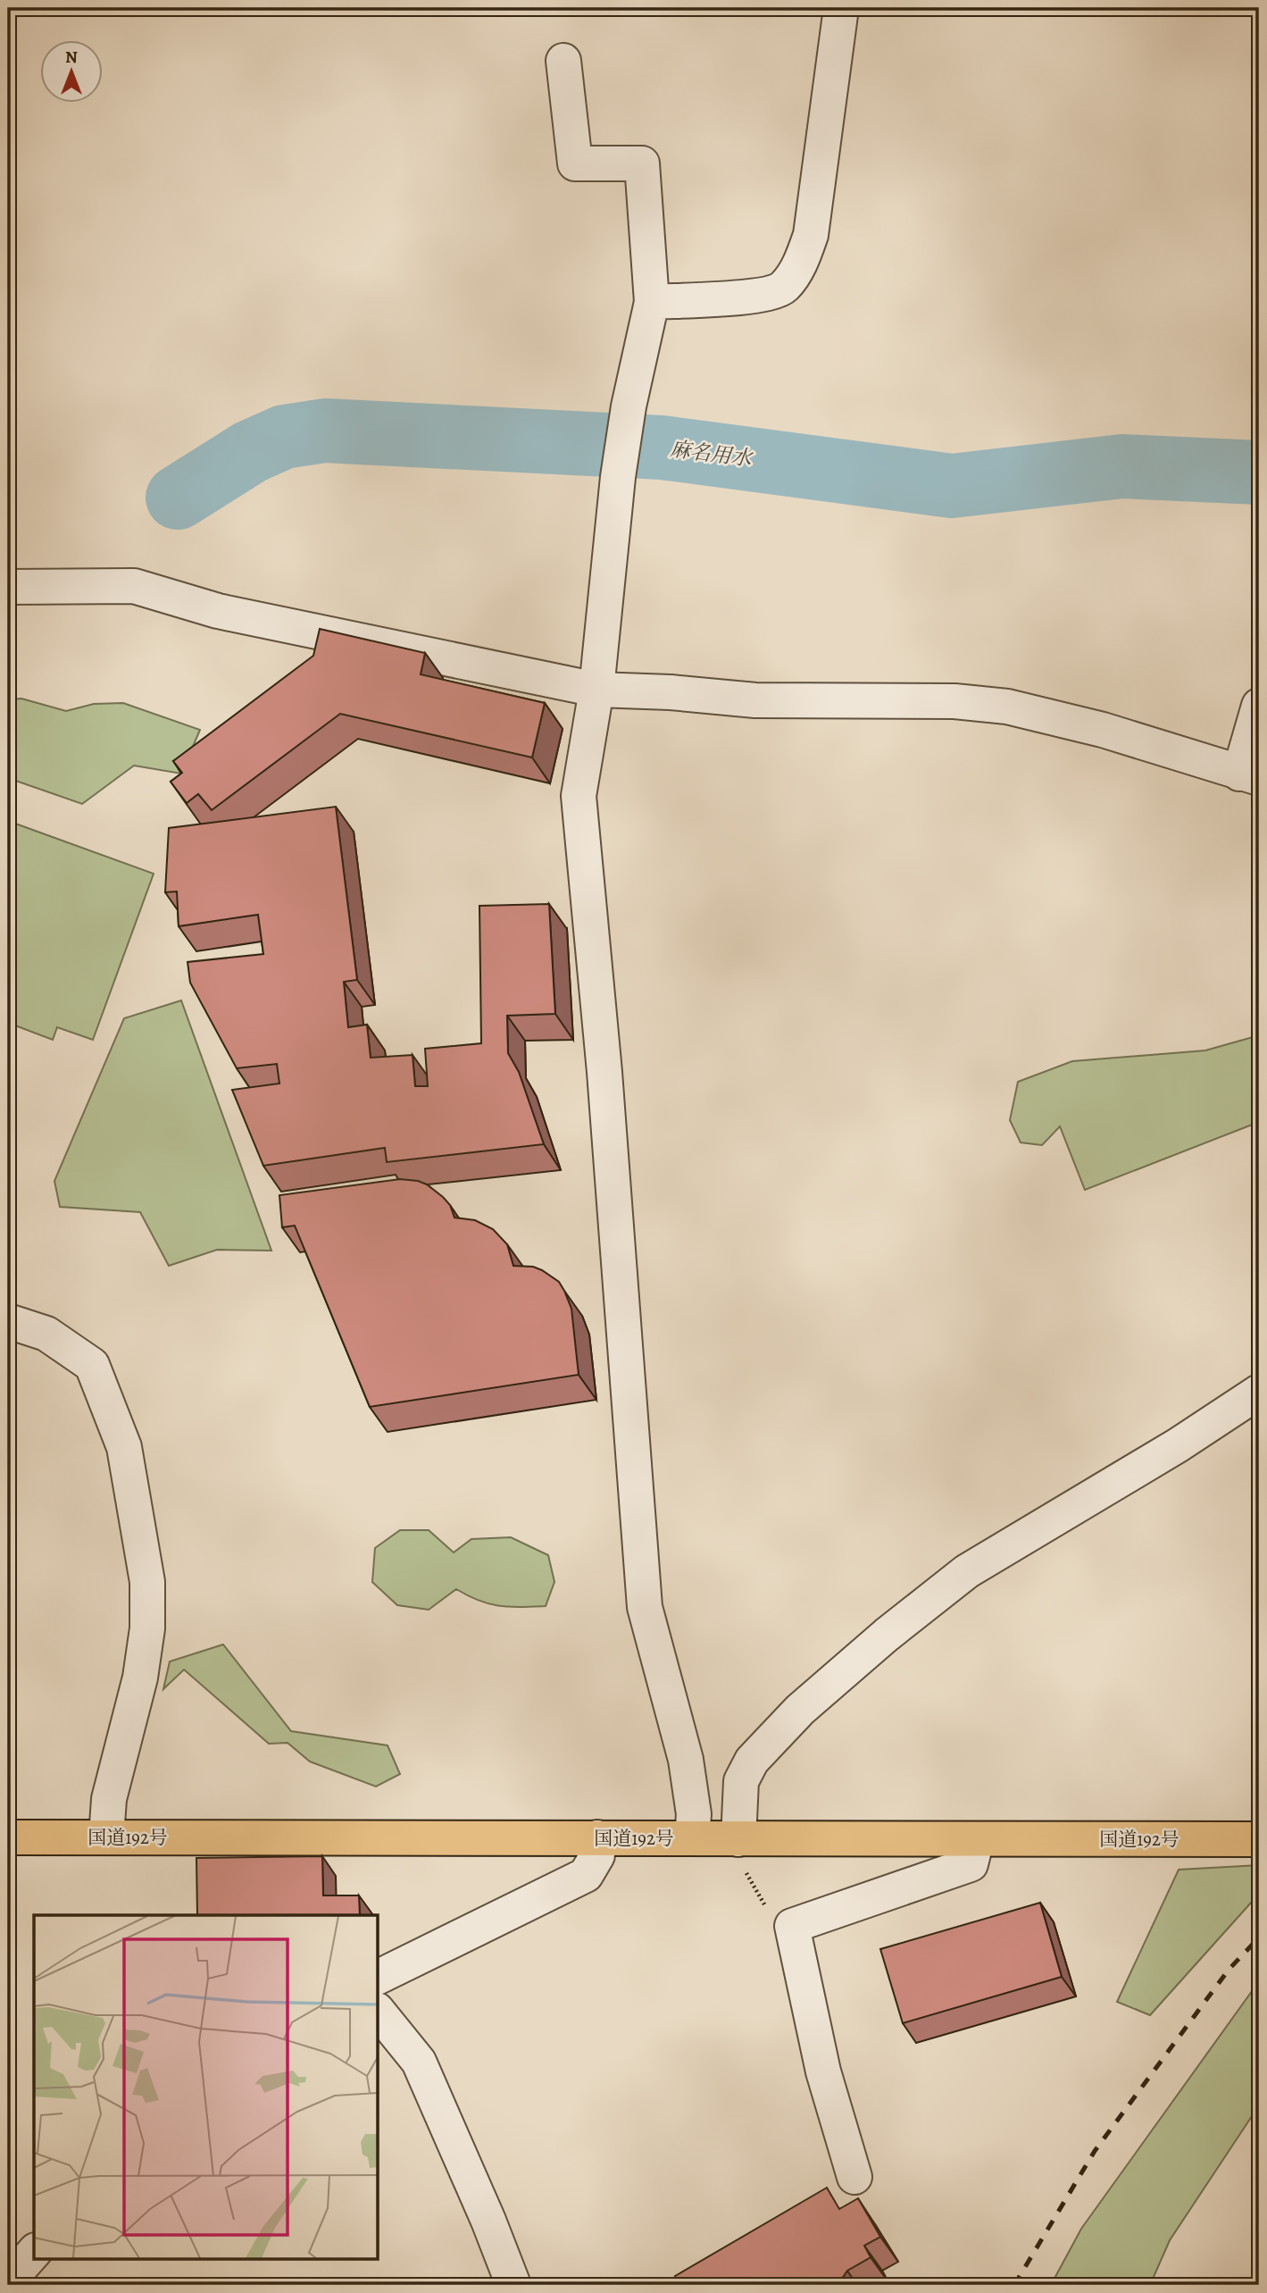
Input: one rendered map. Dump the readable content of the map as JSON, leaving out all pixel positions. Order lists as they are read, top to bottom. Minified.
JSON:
{"streets":{"highway":["国道192号"]},"water":["麻名用水"],"north":"top"}
